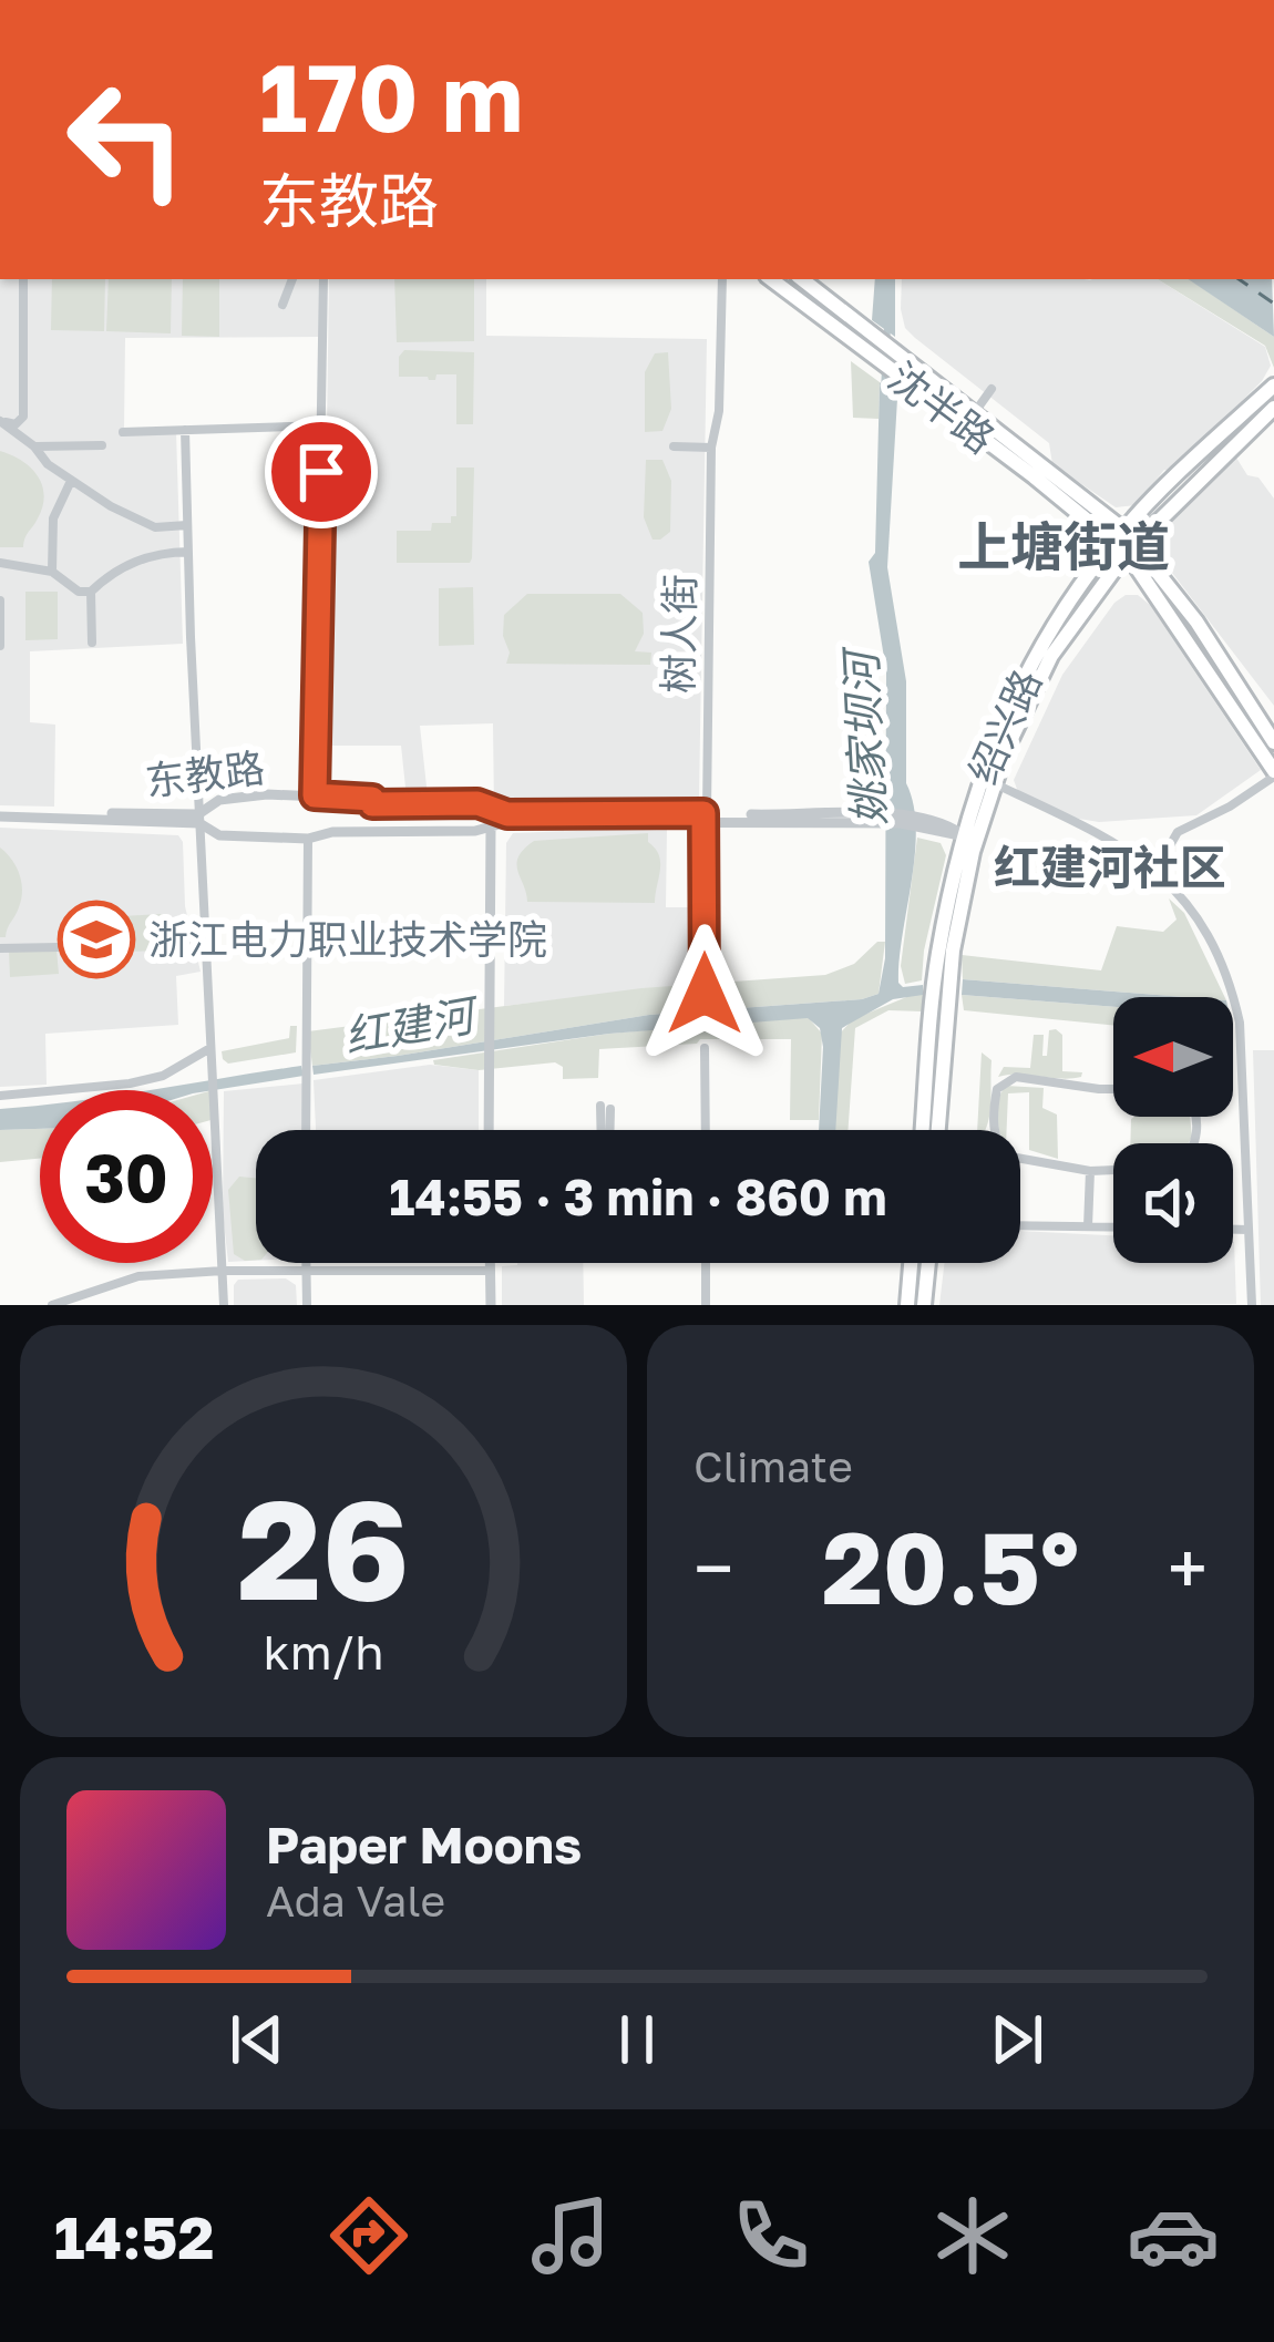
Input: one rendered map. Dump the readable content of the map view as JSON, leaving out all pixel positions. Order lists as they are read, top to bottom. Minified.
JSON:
{"streets":{"main road":["沈半路","绍兴路"],"street":["树人街","东教路"]},"crossings":[["沈半路","绍兴路"],["树人街","东教路"],["绍兴路","东教路"]],"districts":["上塘街道","红建河社区"],"water":["姚家坝河","红建河"],"places":{"school or university":["浙江电力职业技术学院"]},"north":"left","page":{"turn":["170 m","东教路"],"limit":"30","trip":"14:55 · 3 min · 860 m","tile":"Climate","heat":["−","20.5°","+"],"song":["Paper Moons","Ada Vale"],"tabs":"14:52","gauge":["26","km/h"]}}
